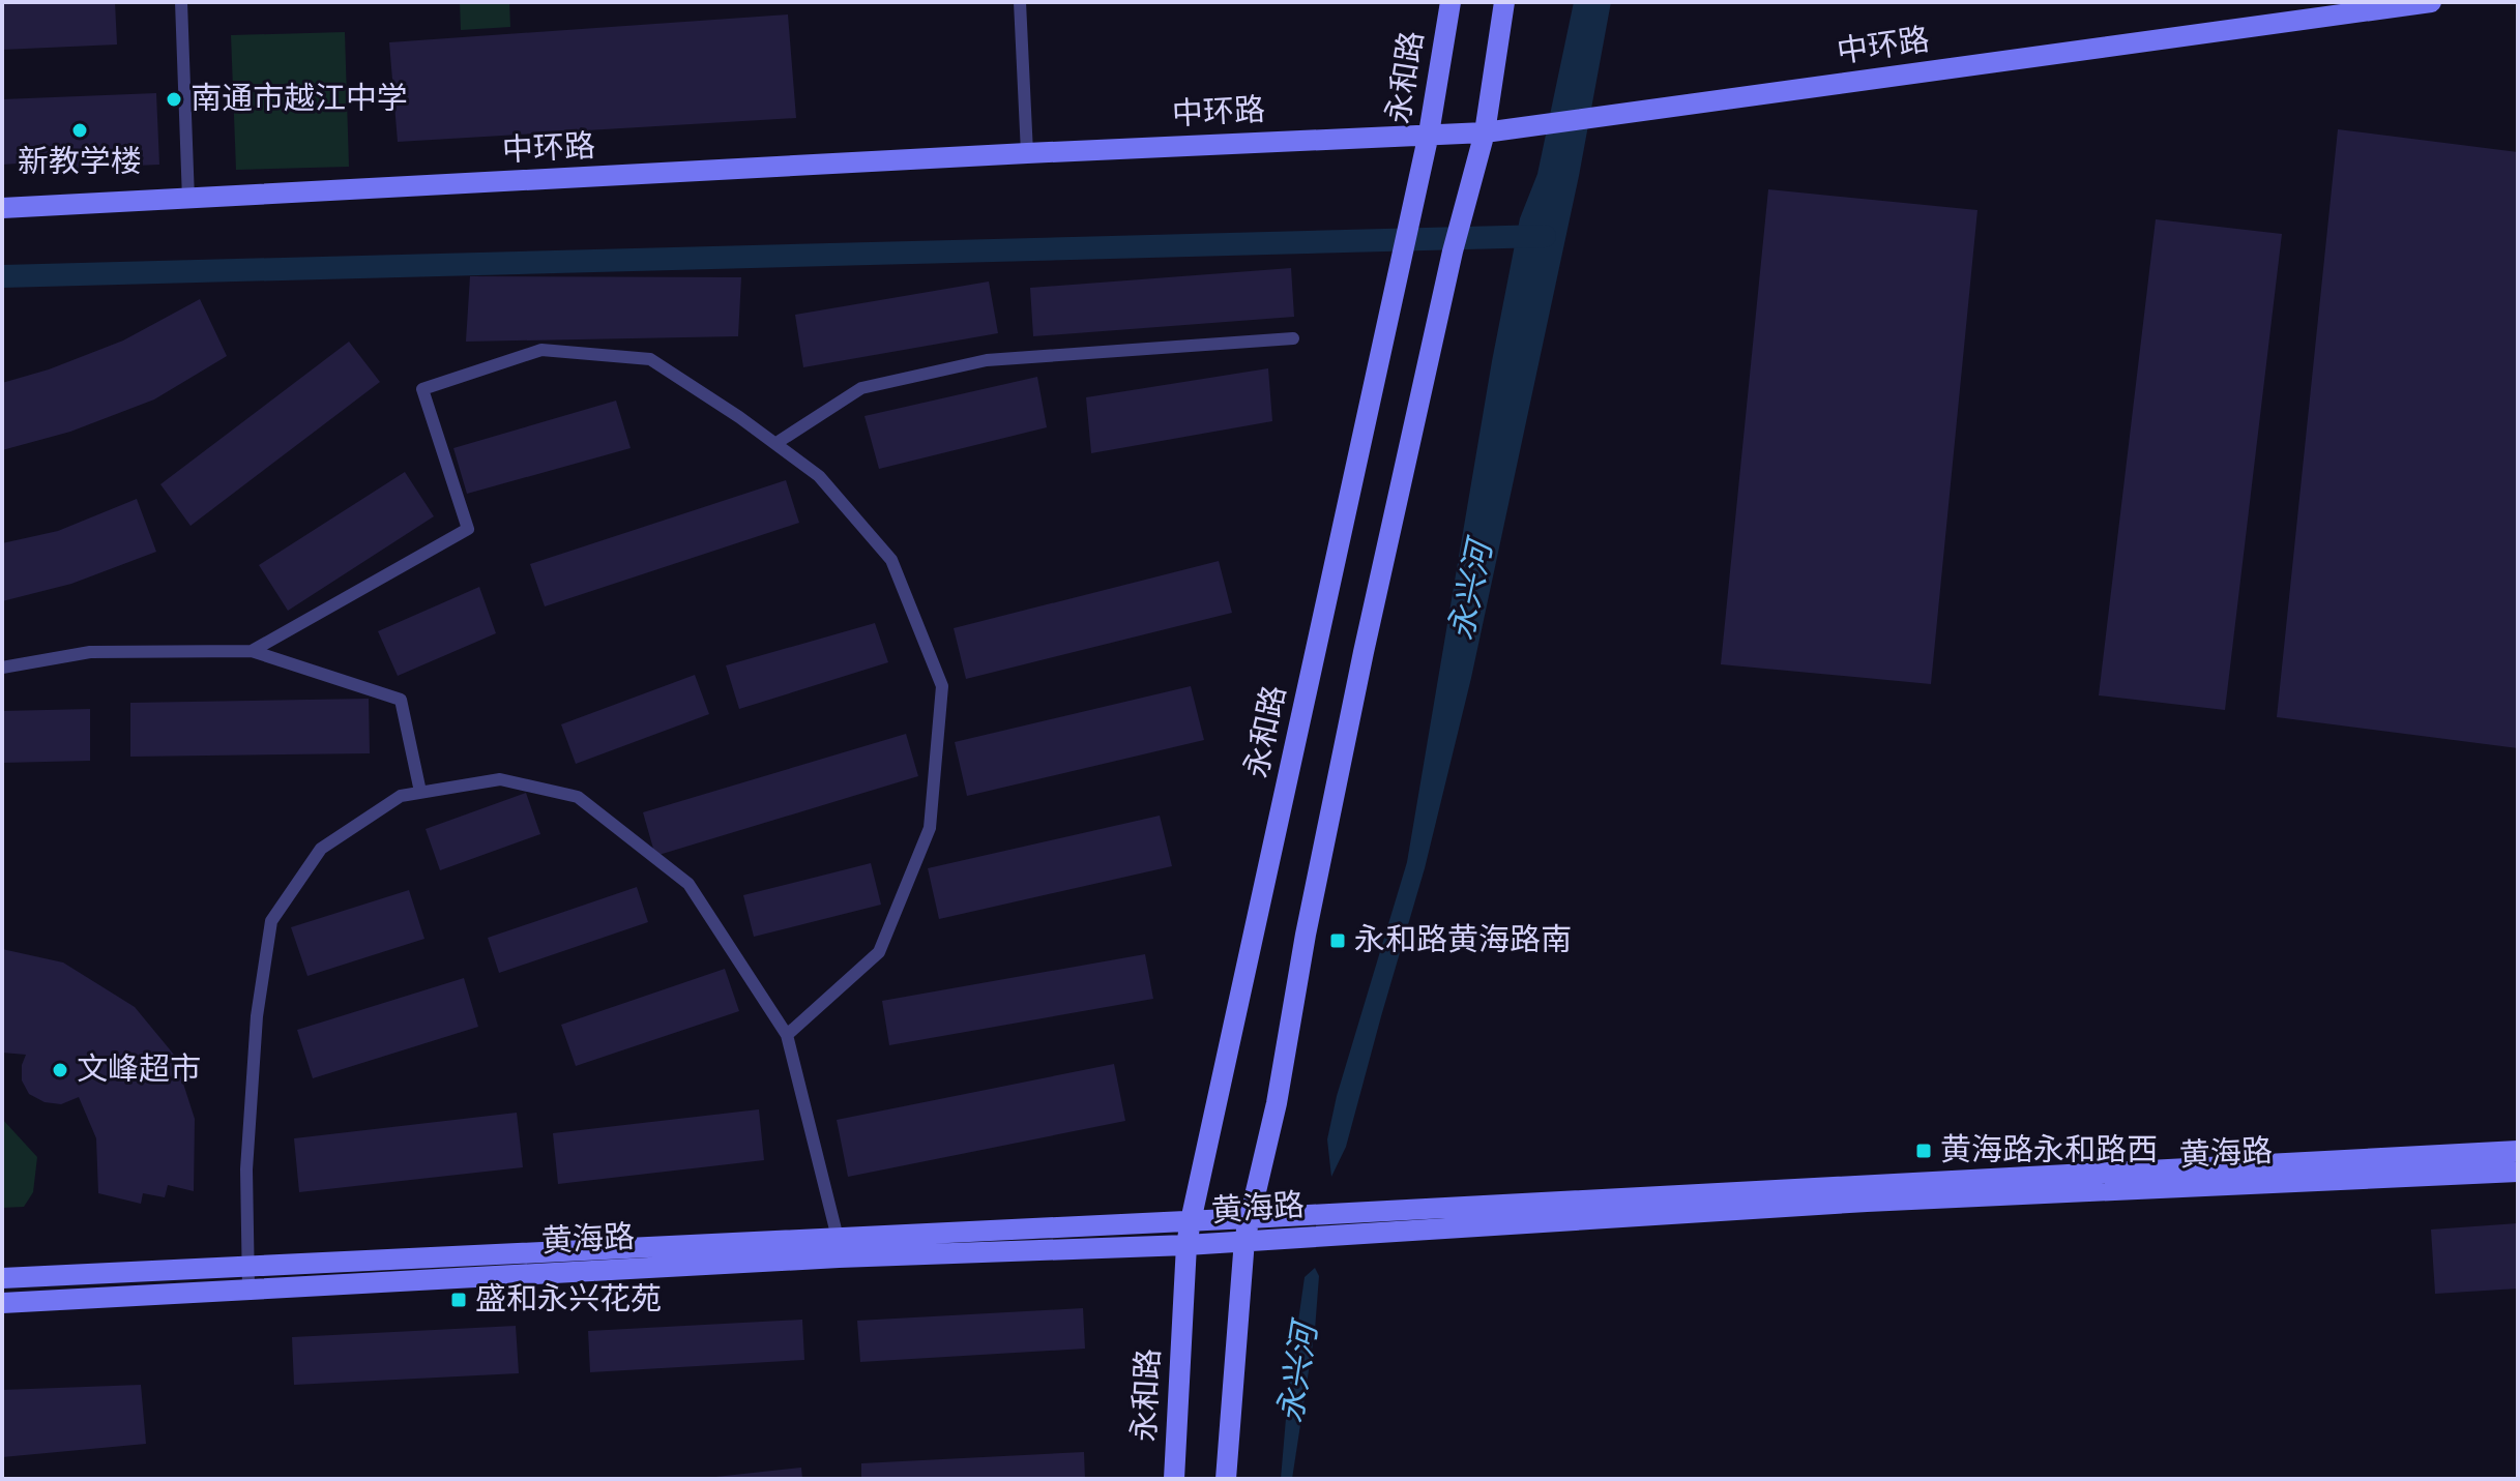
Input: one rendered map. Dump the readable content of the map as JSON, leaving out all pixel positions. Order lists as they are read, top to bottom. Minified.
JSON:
{"streets":{"main road":["中环路","永和路","黄海路"]},"crossings":[["中环路","永和路"],["永和路","黄海路"]],"water":["永兴河"],"places":{"other":["南通市越江中学","新教学楼","文峰超市"],"transit":["永和路黄海路南","黄海路永和路西","盛和永兴花苑"]}}
